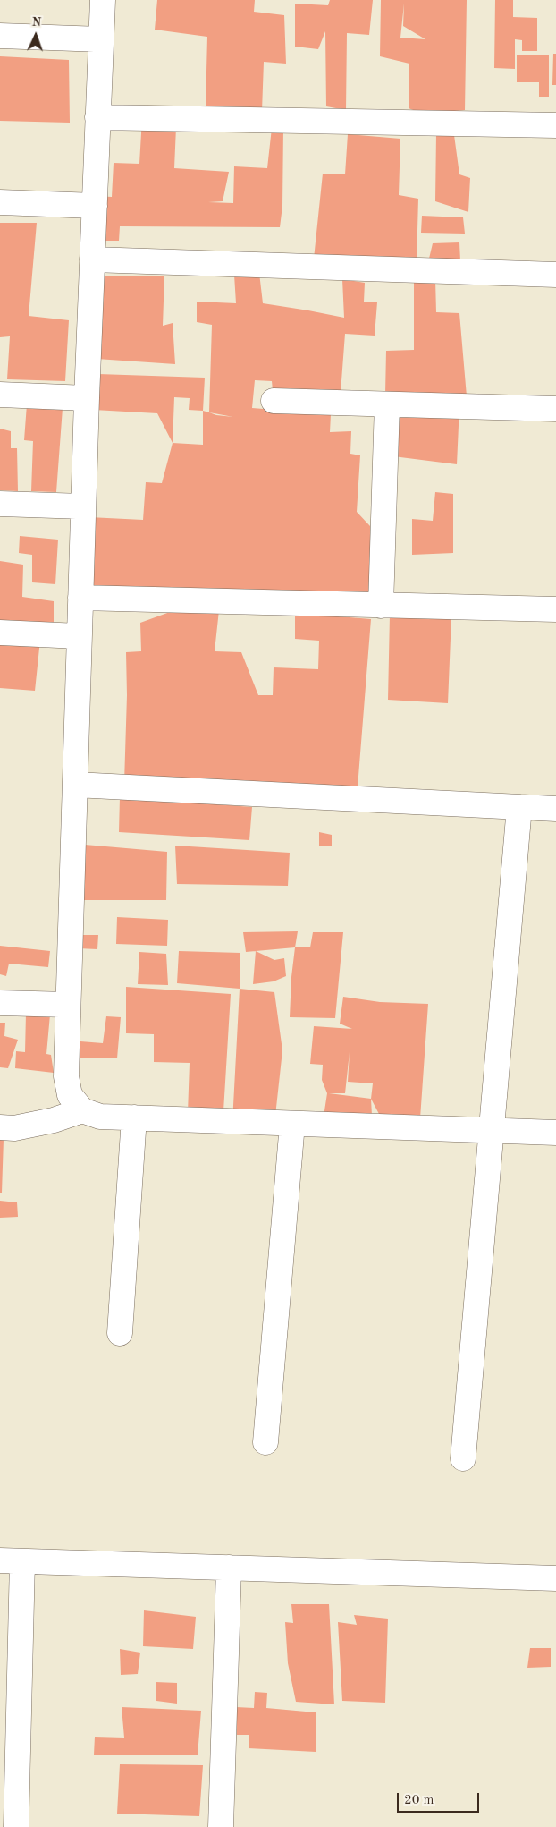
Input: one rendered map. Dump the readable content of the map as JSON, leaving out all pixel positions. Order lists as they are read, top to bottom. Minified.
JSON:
{"scale_bar":"20 m","north":"top"}
